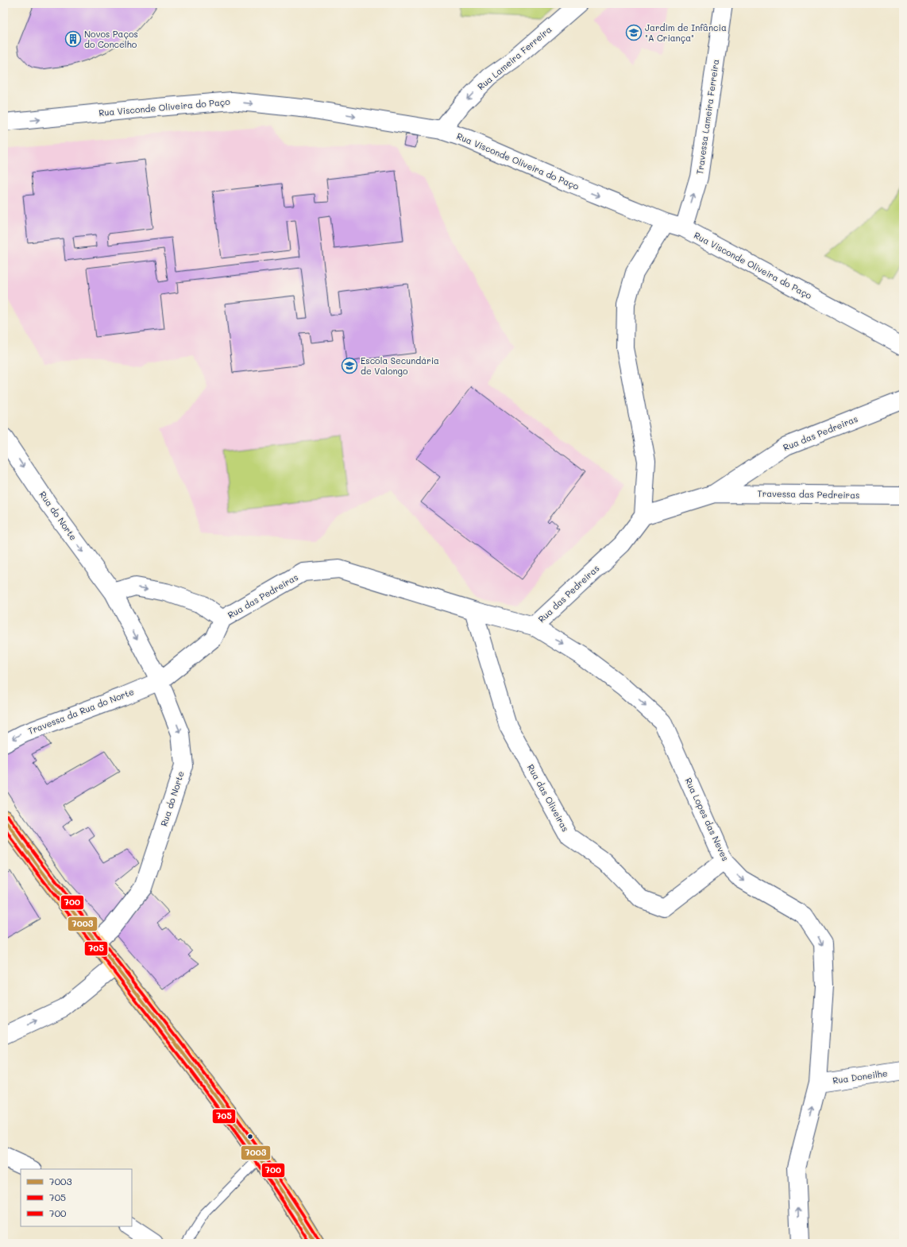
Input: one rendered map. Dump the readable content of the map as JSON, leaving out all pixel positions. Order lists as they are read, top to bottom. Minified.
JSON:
{"streets":{"street":["Rua Lameira Ferreira","Rua Visconde Oliveira do Paço","Travessa Lameira Ferreira","Rua das Pedreiras","Travessa das Pedreiras","Rua do Norte","Travessa da Rua do Norte","Rua das Oliveiras","Rua Lopes das Neves","Rua Doneilhe"]},"crossings":[["Rua Lameira Ferreira","Rua Visconde Oliveira do Paço"],["Rua Visconde Oliveira do Paço","Travessa Lameira Ferreira"],["Rua das Pedreiras","Travessa das Pedreiras"],["Rua das Pedreiras","Rua do Norte"],["Rua das Pedreiras","Travessa da Rua do Norte"],["Rua das Pedreiras","Rua das Oliveiras"],["Rua das Pedreiras","Rua Lopes das Neves"],["Rua do Norte","Travessa da Rua do Norte"],["Rua das Oliveiras","Rua Lopes das Neves"],["Rua Lopes das Neves","Rua Doneilhe"]],"one_way":["Rua Lameira Ferreira","Rua Visconde Oliveira do Paço","Travessa Lameira Ferreira","Rua do Norte","Travessa da Rua do Norte"],"places":{"school or university":["Jardim de Infância \"A Criança\"","Escola Secundária de Valongo"],"building":["Novos Paços do Concelho"]},"lines":["transit line 700","transit line 7003","transit line 705"],"legend":["7003","705","700"]}
